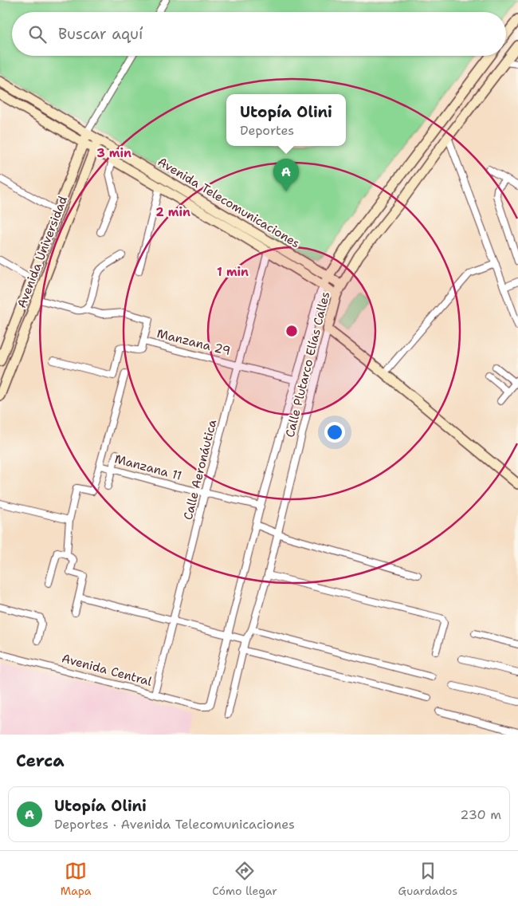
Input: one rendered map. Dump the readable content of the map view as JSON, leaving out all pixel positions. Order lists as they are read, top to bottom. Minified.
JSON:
{"streets":{"street":["Avenida Telecomunicaciones","Avenida Universidad","Manzana 29","Calle Plutarco Elías Calles","Manzana 11","Calle Aeronáutica","Avenida Central"]},"crossings":[["Avenida Telecomunicaciones","Avenida Universidad"],["Avenida Telecomunicaciones","Calle Plutarco Elías Calles"],["Avenida Telecomunicaciones","Calle Aeronáutica"],["Manzana 29","Calle Plutarco Elías Calles"],["Manzana 29","Calle Aeronáutica"],["Calle Plutarco Elías Calles","Manzana 11"],["Calle Plutarco Elías Calles","Avenida Central"],["Manzana 11","Calle Aeronáutica"],["Calle Aeronáutica","Avenida Central"]],"page":{"search":"Buscar aquí","popup":["Utopía Olini","Deportes"],"pins":"A","heading":"Cerca","list":[{"mark":"A","name":"Utopía Olini","note":"Deportes · Avenida Telecomunicaciones","value":"230 m"}],"nav":["Mapa","Cómo llegar","Guardados"]},"rings":["3 min","2 min","1 min"]}
